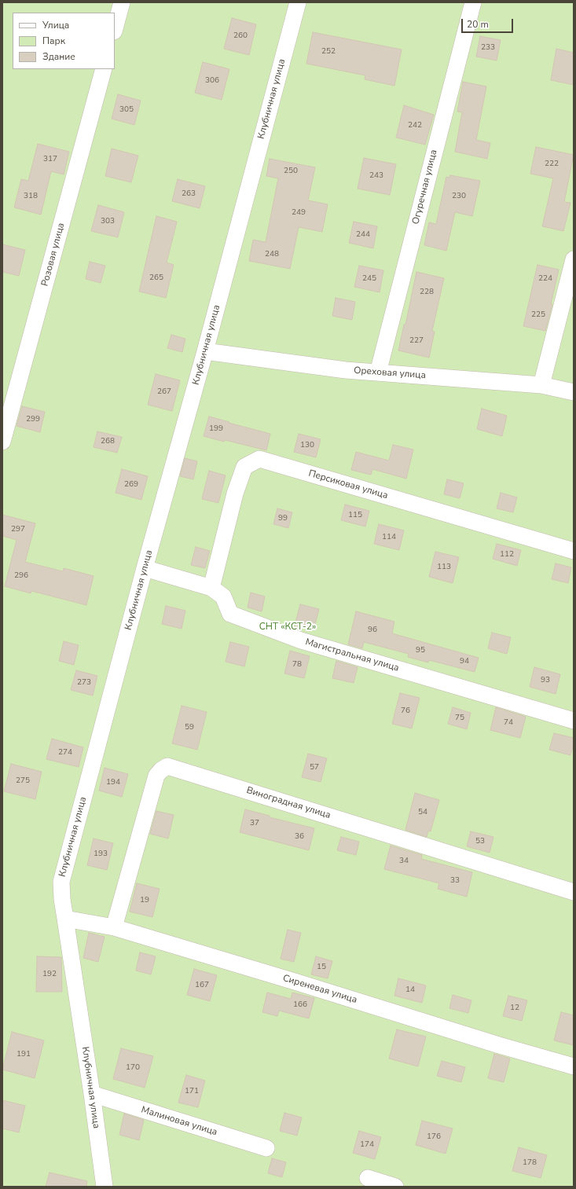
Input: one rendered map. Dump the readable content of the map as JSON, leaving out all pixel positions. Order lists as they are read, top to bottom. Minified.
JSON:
{"streets":{"street":["Клубничная улица","Огуречная улица","Розовая улица","Ореховая улица","Персиковая улица","Магистральная улица","Виноградная улица","Сиреневая улица","Малиновая улица"]},"crossings":[["Клубничная улица","Ореховая улица"],["Клубничная улица","Магистральная улица"],["Клубничная улица","Сиреневая улица"],["Клубничная улица","Малиновая улица"],["Огуречная улица","Ореховая улица"],["Персиковая улица","Магистральная улица"],["Виноградная улица","Сиреневая улица"]],"parks":["СНТ «КСТ-2»"],"house_numbers":["260","233","252","306","305","242","317","222","250","243","263","318","230","249","303","244","248","265","245","224","228","225","227","267","299","199","268","130","269","115","99","297","114","112","113","296","96","95","94","78","93","273","76","75","74","59","274","57","275","194","54","37","36","53","193","34","33","19","15","192","167","14","166","12","191","170","171","176","174","178"],"legend":["Улица","Парк","Здание"],"scale_bar":"20 m"}
